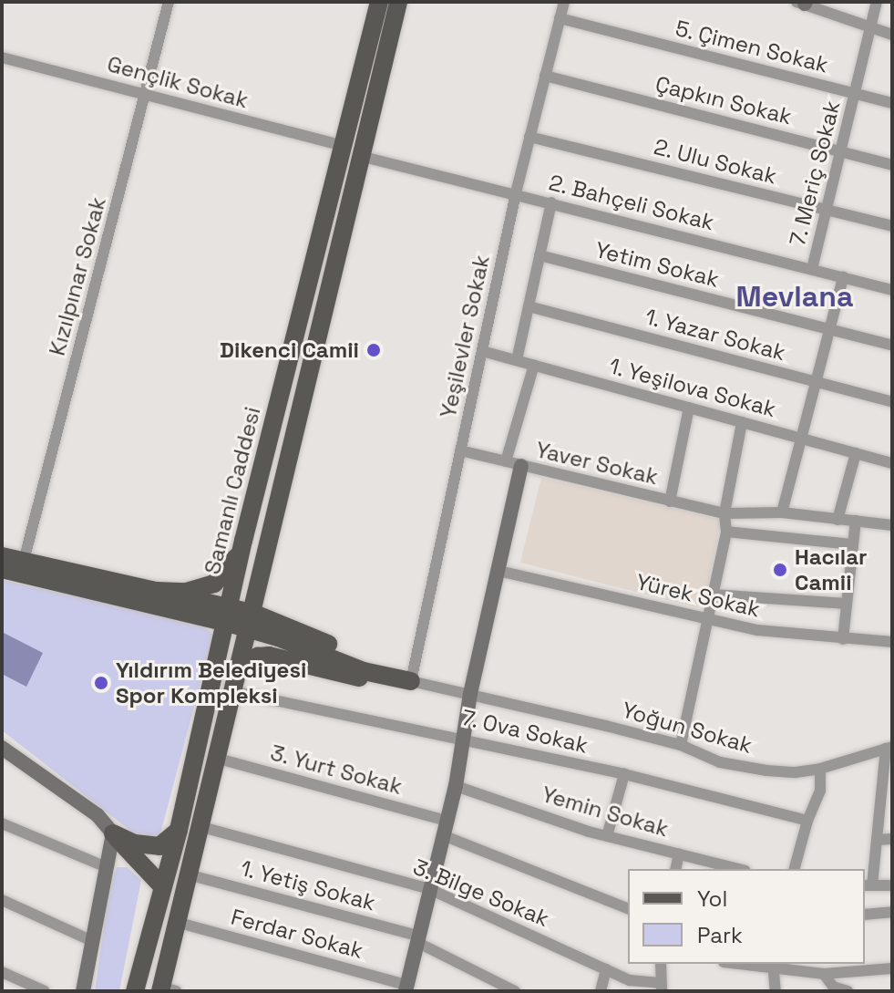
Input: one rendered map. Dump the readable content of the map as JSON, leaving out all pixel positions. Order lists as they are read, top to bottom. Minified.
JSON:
{"streets":{"main road":["Samanlı Caddesi"],"street":["5. Çimen Sokak","Gençlik Sokak","Çapkın Sokak","2. Ulu Sokak","7. Meriç Sokak","2. Bahçeli Sokak","Yetim Sokak","Kızılpınar Sokak","1. Yazar Sokak","Yeşilevler Sokak","1. Yeşilova Sokak","Yaver Sokak","Yürek Sokak","Yoğun Sokak","7. Ova Sokak","3. Yurt Sokak","Yemin Sokak","1. Yetiş Sokak","3. Bilge Sokak","Ferdar Sokak"]},"crossings":[["5. Çimen Sokak","7. Meriç Sokak"],["5. Çimen Sokak","Yeşilevler Sokak"],["Gençlik Sokak","Kızılpınar Sokak"],["Gençlik Sokak","Samanlı Caddesi"],["Çapkın Sokak","7. Meriç Sokak"],["Çapkın Sokak","Yeşilevler Sokak"],["2. Ulu Sokak","7. Meriç Sokak"],["2. Ulu Sokak","Yeşilevler Sokak"],["7. Meriç Sokak","2. Bahçeli Sokak"],["2. Bahçeli Sokak","Yeşilevler Sokak"],["2. Bahçeli Sokak","Samanlı Caddesi"],["Yeşilevler Sokak","1. Yeşilova Sokak"],["Yeşilevler Sokak","Yaver Sokak"],["Yeşilevler Sokak","Yoğun Sokak"],["Samanlı Caddesi","7. Ova Sokak"],["Samanlı Caddesi","3. Yurt Sokak"],["Samanlı Caddesi","1. Yetiş Sokak"],["Samanlı Caddesi","3. Bilge Sokak"],["Samanlı Caddesi","Ferdar Sokak"]],"districts":["Mevlana"],"places":["Dikenci Camii","Hacılar Camii","Yıldırım Belediyesi Spor Kompleksi"],"legend":["Yol","Park"]}
